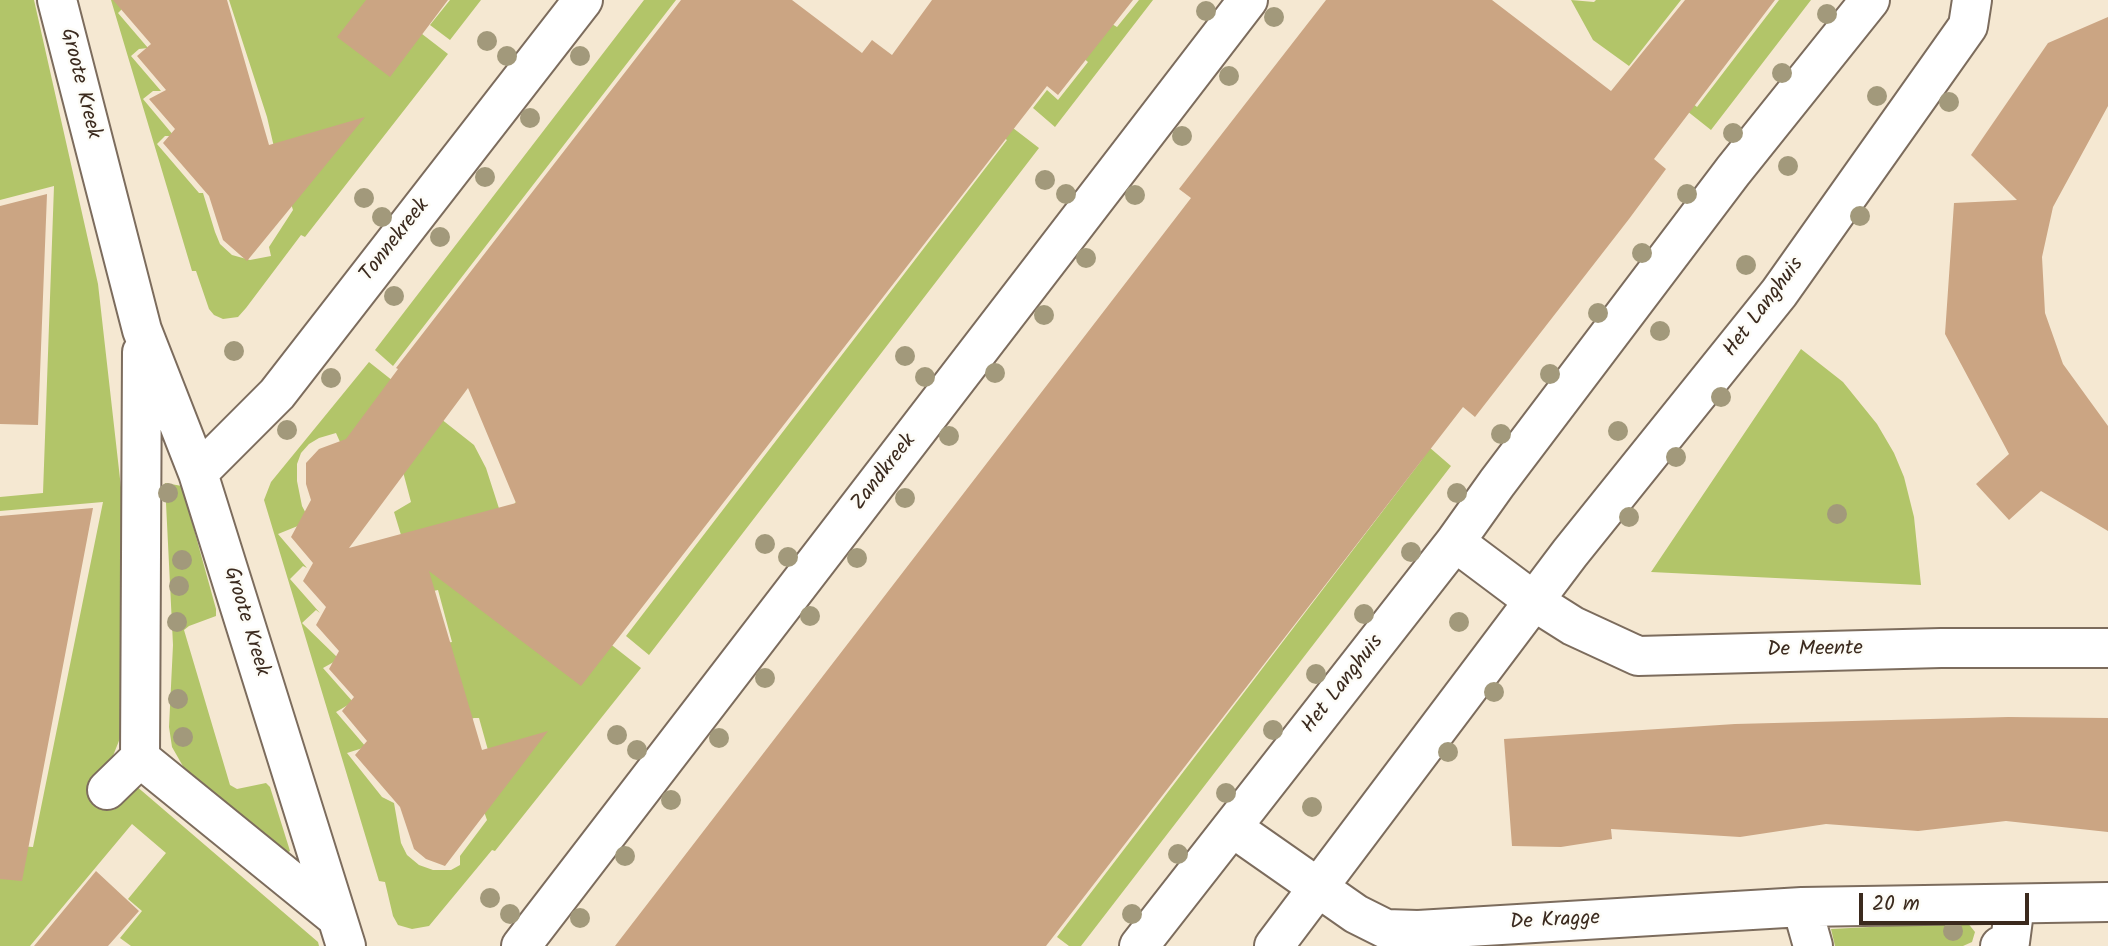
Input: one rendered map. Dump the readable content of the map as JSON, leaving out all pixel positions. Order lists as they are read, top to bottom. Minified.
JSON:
{"streets":{"street":["Groote Kreek","Tonnekreek","Het Langhuis","Zandkreek","De Meente","De Kragge"]},"crossings":[["Groote Kreek","Tonnekreek"],["Het Langhuis","De Meente"],["Het Langhuis","De Kragge"]],"scale_bar":"20 m"}
